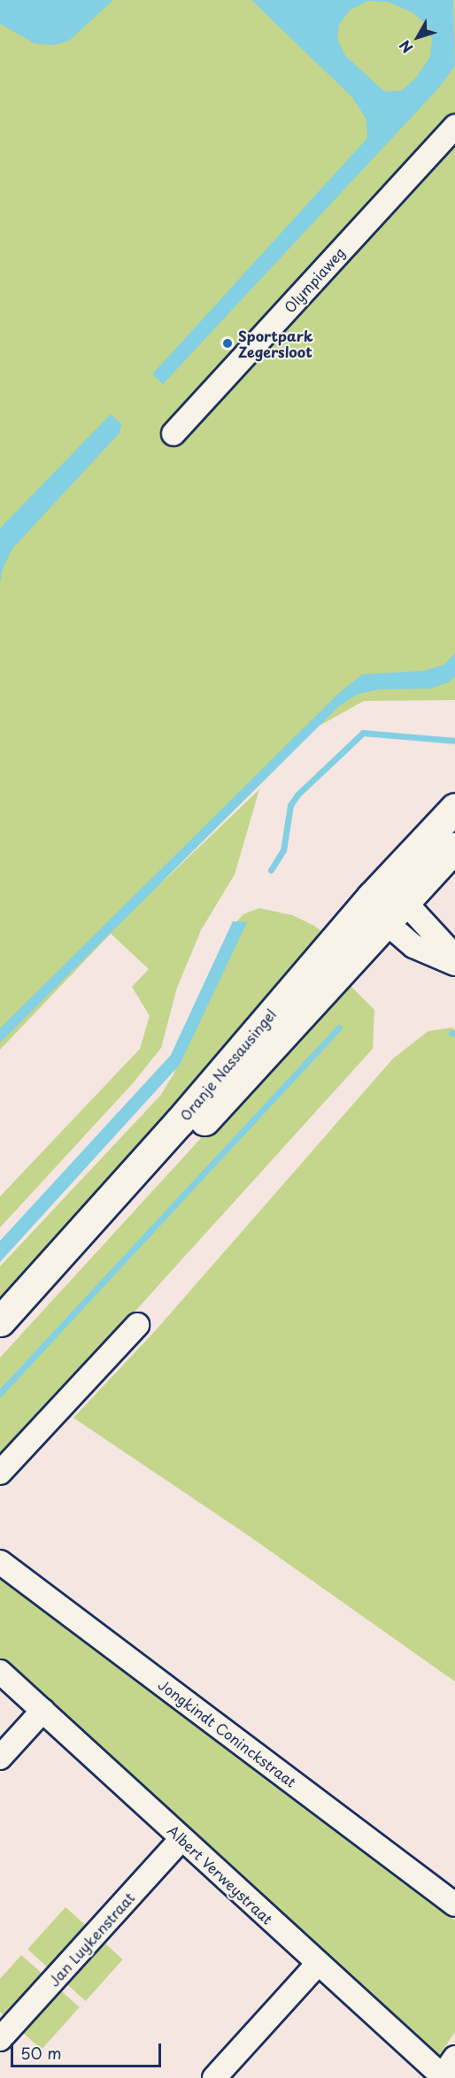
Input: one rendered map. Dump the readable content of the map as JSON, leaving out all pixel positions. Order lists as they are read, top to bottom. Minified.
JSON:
{"streets":{"main road":["Oranje Nassausingel"],"street":["Olympiaweg","Jongkindt Coninckstraat","Albert Verweystraat","Jan Luykenstraat"]},"crossings":[["Albert Verweystraat","Jan Luykenstraat"]],"places":["Sportpark Zegersloot"],"scale_bar":"50 m","north":"bottom left"}
